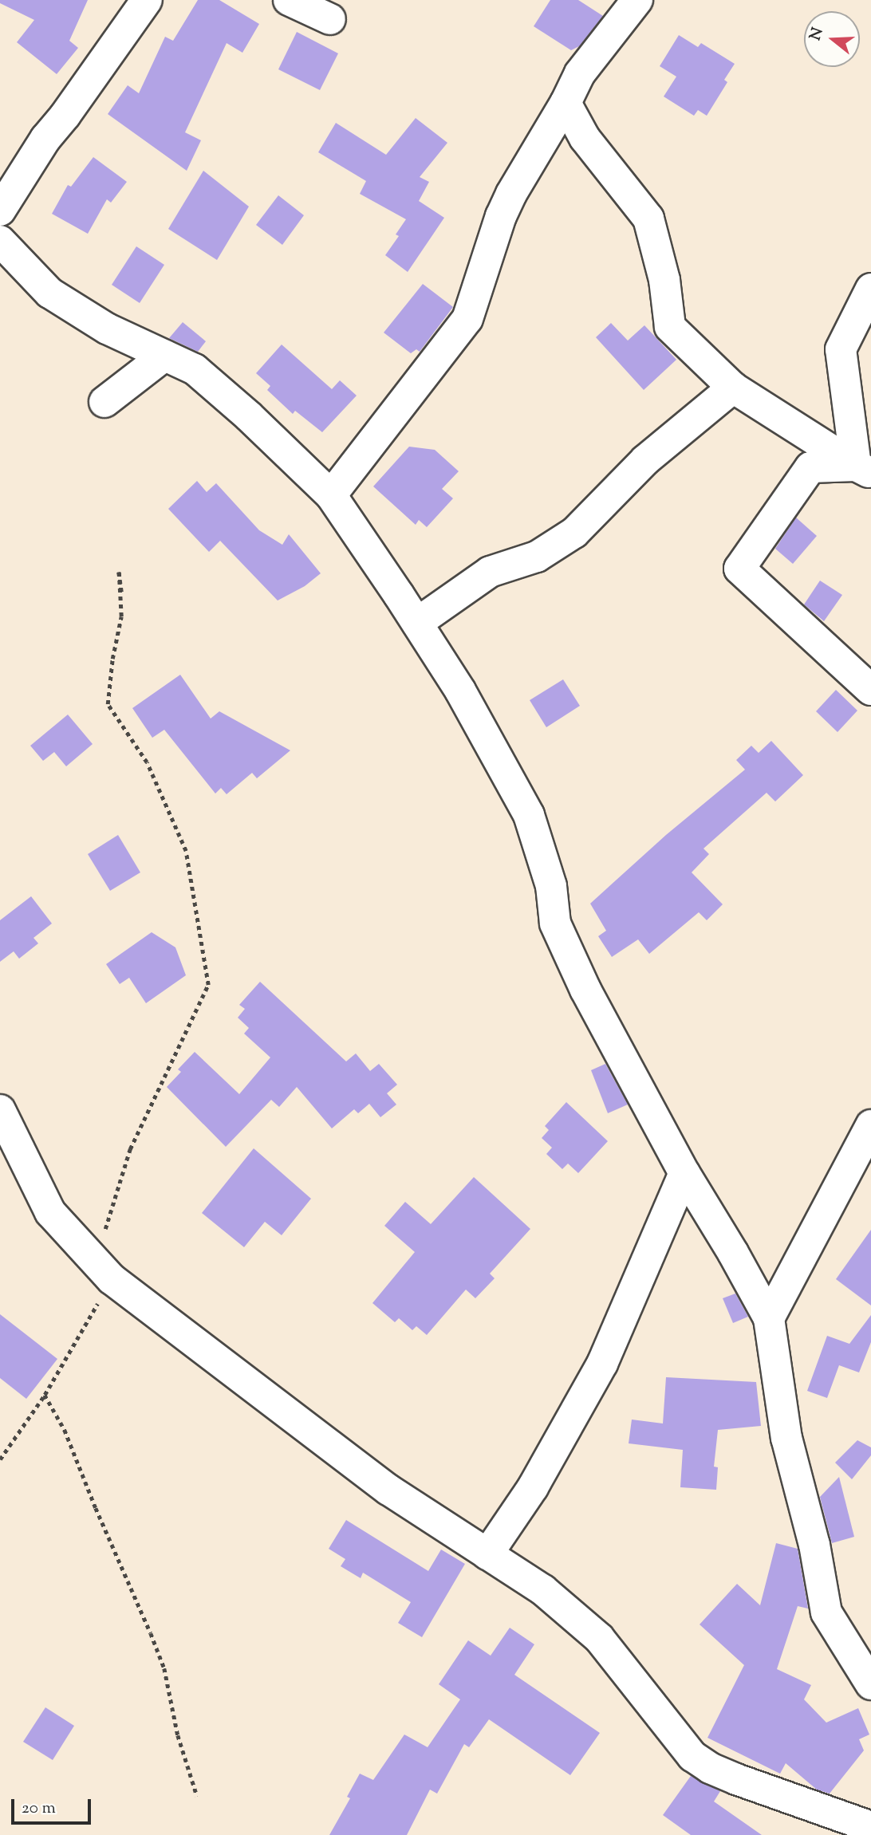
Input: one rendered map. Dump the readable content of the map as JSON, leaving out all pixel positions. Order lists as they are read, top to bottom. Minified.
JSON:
{"scale_bar":"20 m","north":"left"}
